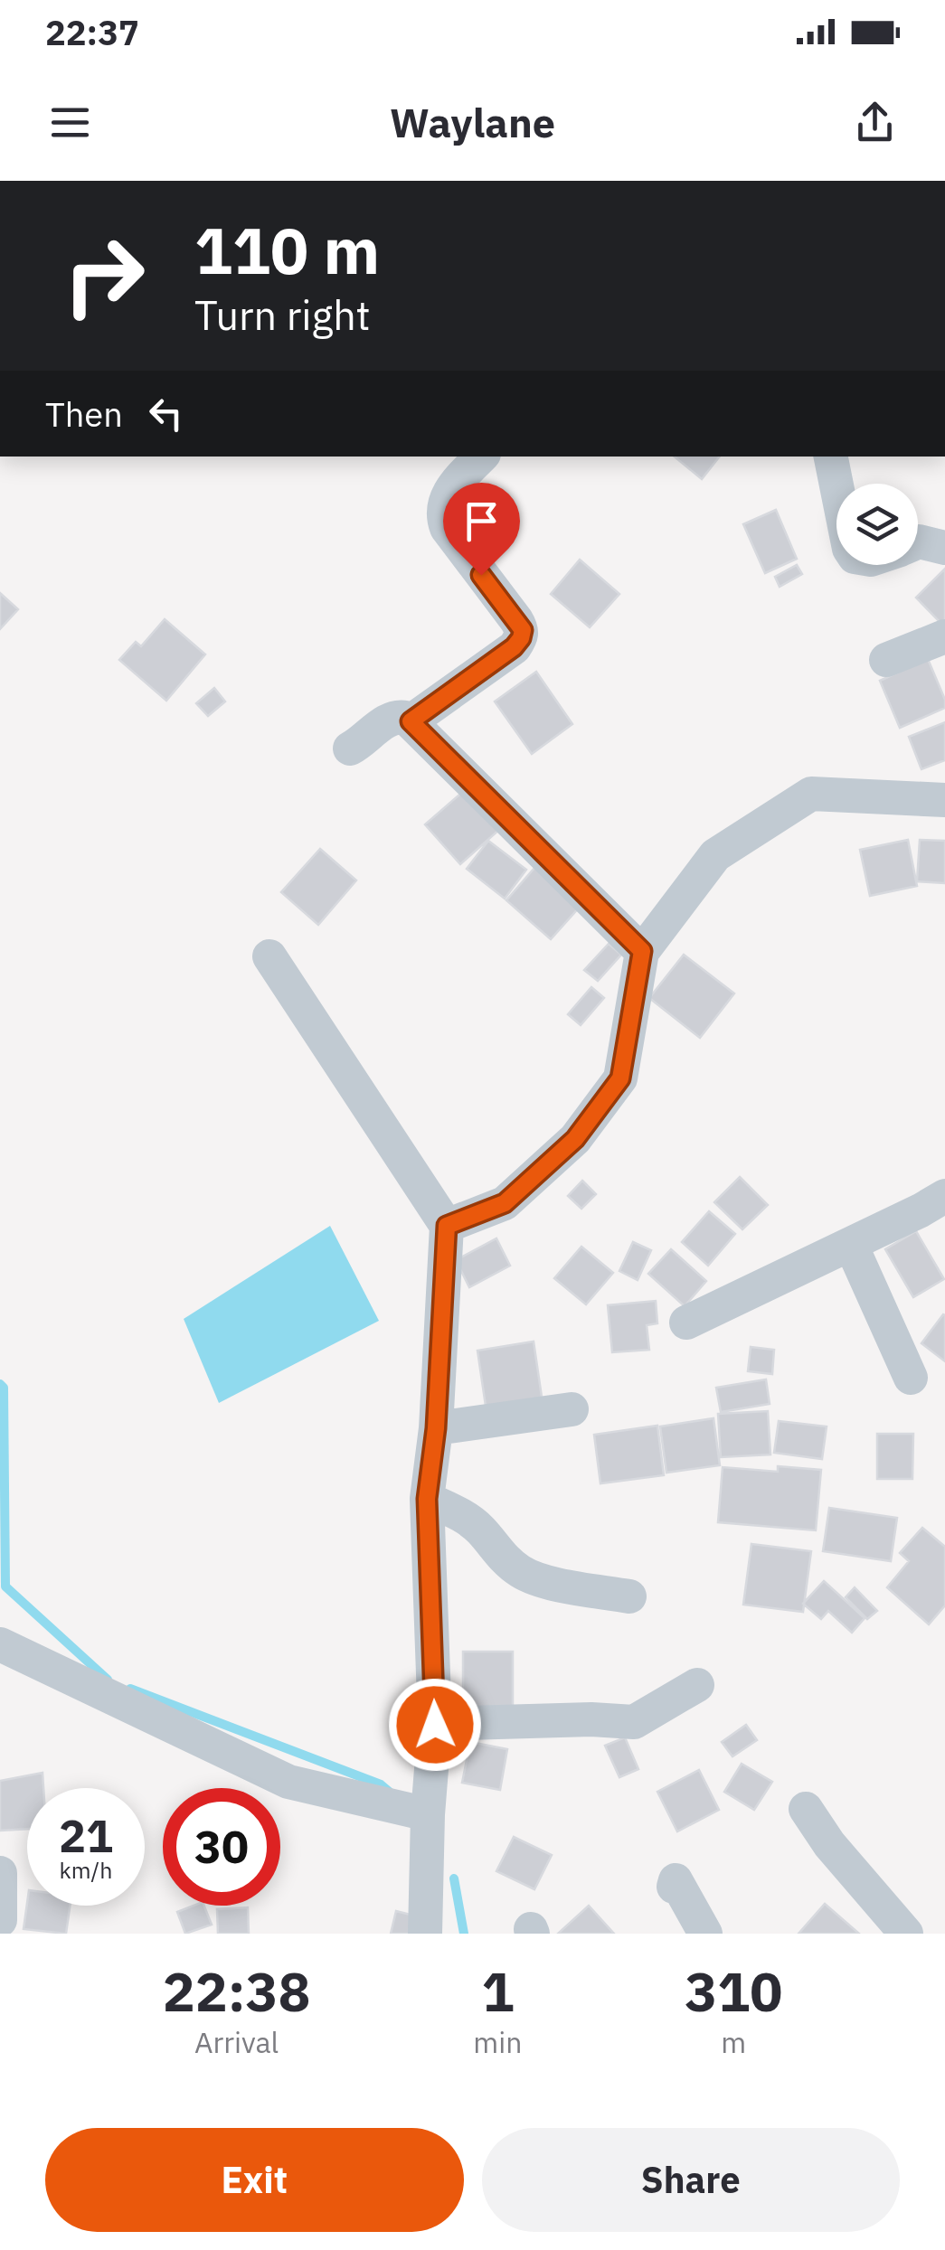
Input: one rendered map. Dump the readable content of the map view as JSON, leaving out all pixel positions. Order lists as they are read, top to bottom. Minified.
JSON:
{"page":{"status":"22:37","header":"Waylane","turn":["110 m","Turn right"],"then":"Then","speed":"21 km/h","limit":"30","eta":["22:38","Arrival","1","min","310","m"],"buttons":["Exit","Share"]}}
